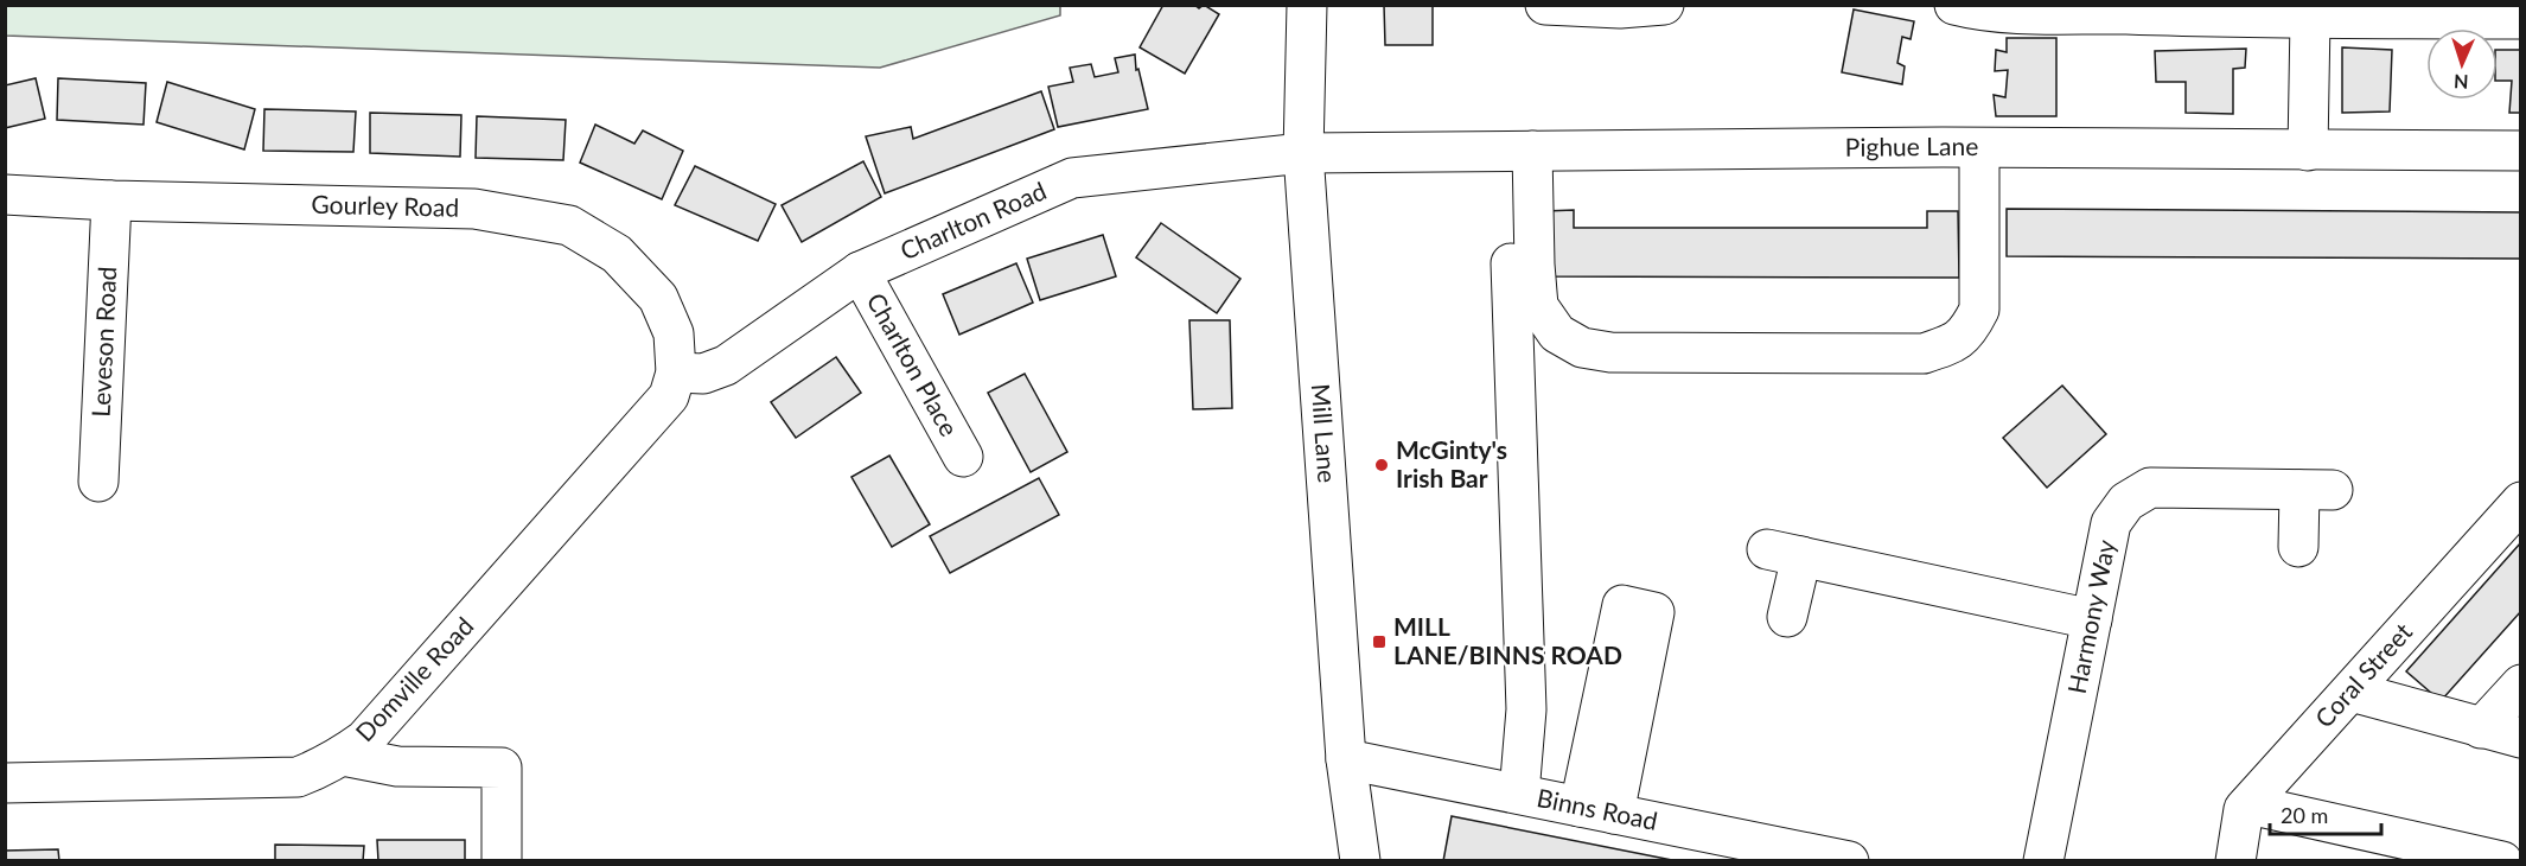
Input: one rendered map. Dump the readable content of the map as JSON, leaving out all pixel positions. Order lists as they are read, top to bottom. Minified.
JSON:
{"streets":{"street":["Pighue Lane","Gourley Road","Charlton Road","Leveson Road","Charlton Place","Mill Lane","Harmony Way","Coral Street","Domville Road","Binns Road"]},"crossings":[["Pighue Lane","Charlton Road"],["Pighue Lane","Mill Lane"],["Gourley Road","Charlton Road"],["Gourley Road","Leveson Road"],["Gourley Road","Domville Road"],["Charlton Road","Charlton Place"],["Charlton Road","Mill Lane"],["Charlton Road","Domville Road"],["Mill Lane","Binns Road"]],"places":{"other":["McGinty's Irish Bar"],"transit":["MILL LANE/BINNS ROAD"]},"scale_bar":"20 m","north":"bottom"}
